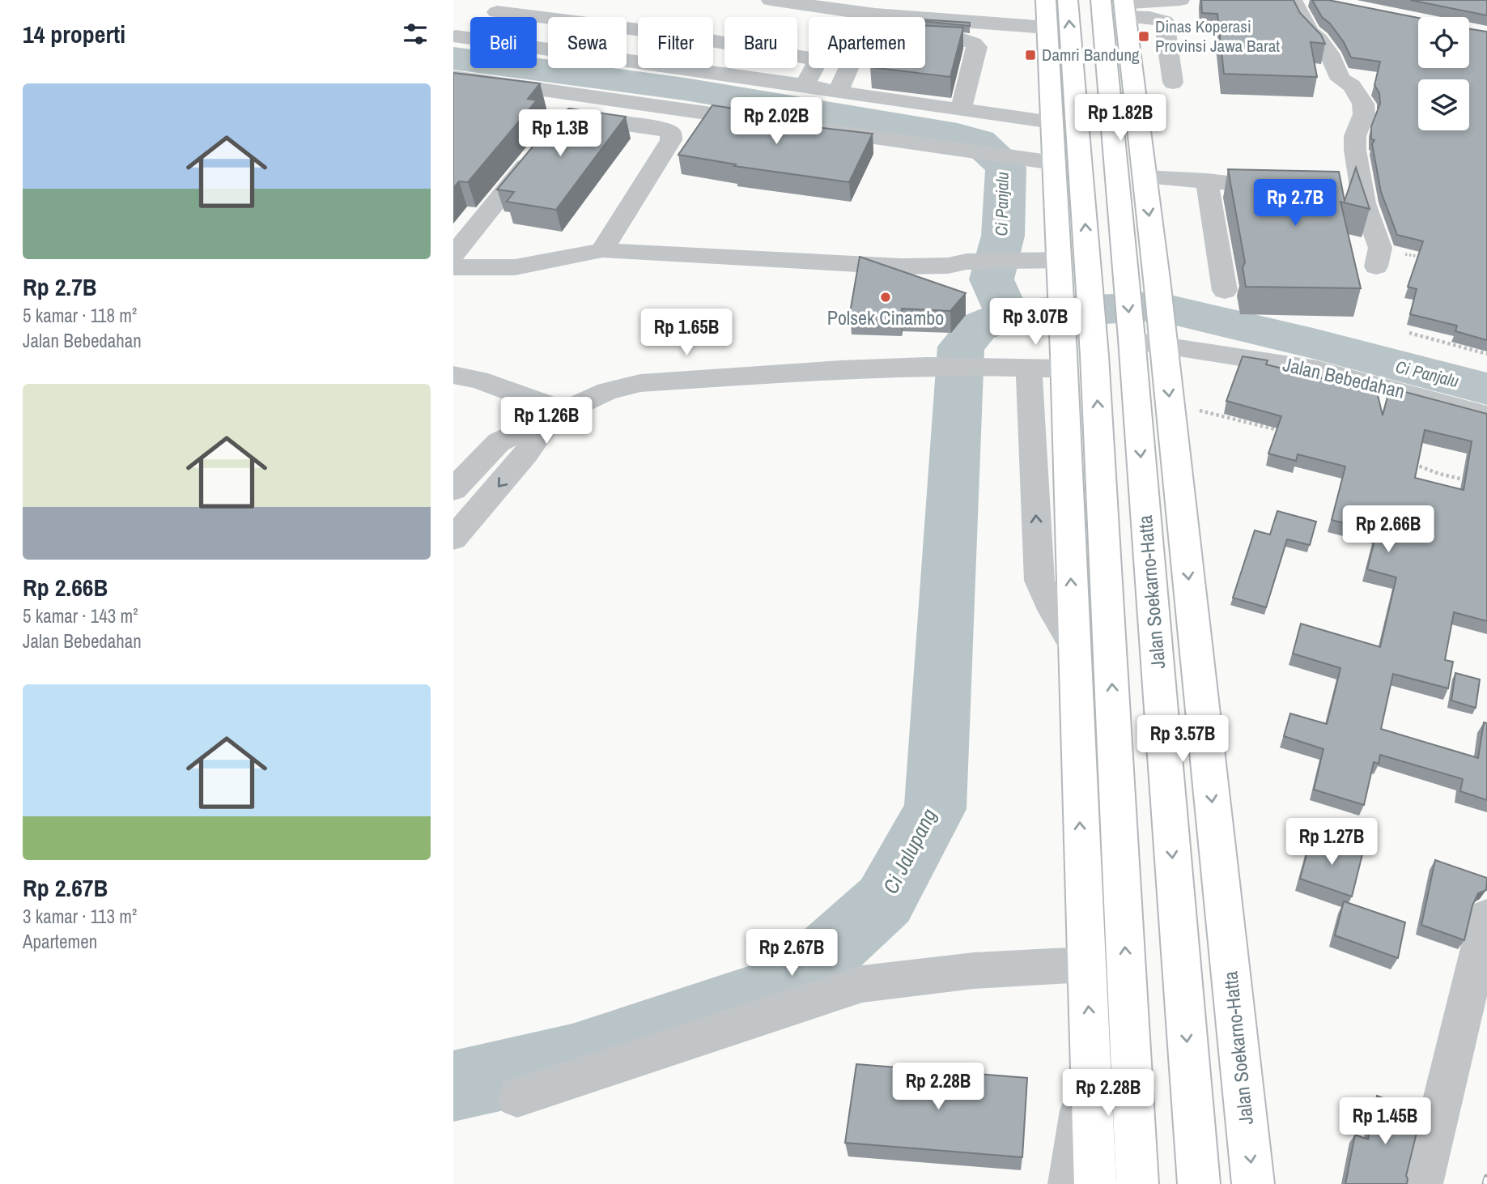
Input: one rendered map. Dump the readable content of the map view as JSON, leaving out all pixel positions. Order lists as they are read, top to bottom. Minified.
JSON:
{"streets":{"main road":["Jalan Soekarno-Hatta"],"street":["Jalan Bebedahan"]},"crossings":[["Jalan Bebedahan","Jalan Soekarno-Hatta"]],"water":["Ci Panjalu","Ci Jalupang"],"places":{"transit":["Dinas Koperasi Provinsi Jawa Barat","Damri Bandung"],"other":["Polsek Cinambo"]},"page":{"heading":"14 properti","chip":["Beli","Sewa","Filter","Baru","Apartemen"],"list":[{"name":"Rp 2.7B","note":"5 kamar · 118 m² · Jalan Bebedahan"},{"name":"Rp 2.66B","note":"5 kamar · 143 m² · Jalan Bebedahan"},{"name":"Rp 2.67B","note":"3 kamar · 113 m² · Apartemen"}],"price":["Rp 1.82B","Rp 2.02B","Rp 1.3B","Rp 2.7B","Rp 3.07B","Rp 1.65B","Rp 1.26B","Rp 2.66B","Rp 3.57B","Rp 1.27B","Rp 2.67B","Rp 2.28B","Rp 2.28B","Rp 1.45B"]}}
